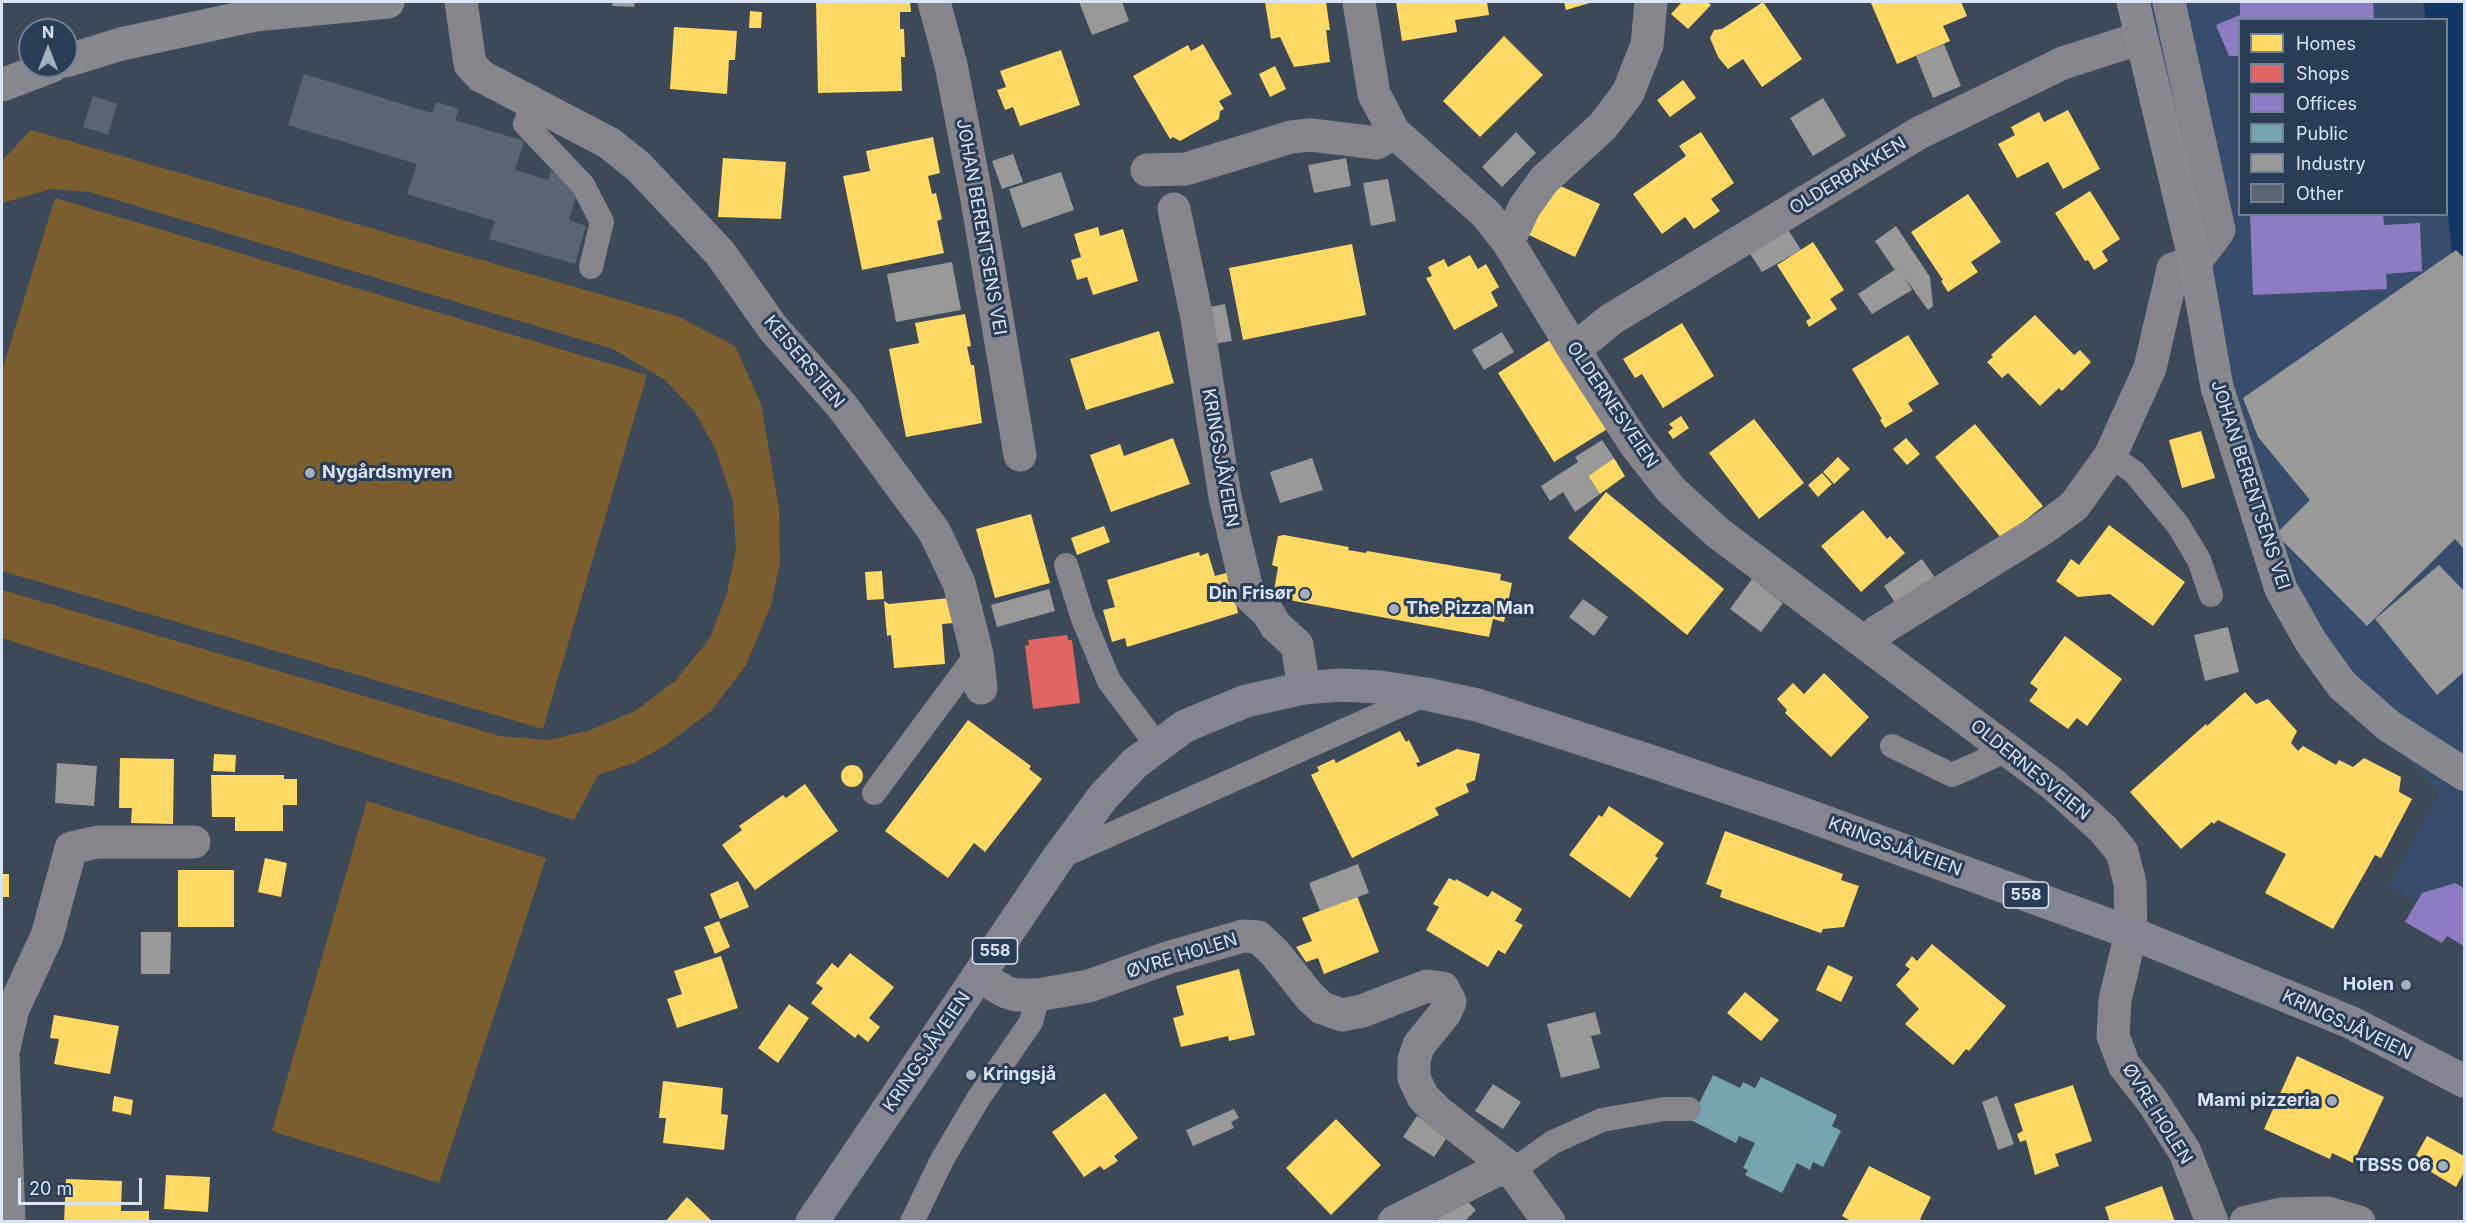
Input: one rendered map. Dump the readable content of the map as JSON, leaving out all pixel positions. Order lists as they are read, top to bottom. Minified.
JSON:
{"streets":{"main road":["KRINGSJÅVEIEN","558"],"street":["OLDERBAKKEN","JOHAN BERENTSENS VEI","KEISERSTIEN","OLDERNESVEIEN","ØVRE HOLEN"]},"crossings":[["OLDERBAKKEN","JOHAN BERENTSENS VEI"],["OLDERBAKKEN","OLDERNESVEIEN"],["OLDERNESVEIEN","KRINGSJÅVEIEN"],["OLDERNESVEIEN","ØVRE HOLEN"],["KRINGSJÅVEIEN","ØVRE HOLEN"]],"places":["Nygårdsmyren","Din Frisør","The Pizza Man","Holen","Kringsjå","Mami pizzeria","TBSS 06"],"legend":["Homes","Shops","Offices","Public","Industry","Other"],"scale_bar":"20 m","north":"top"}
